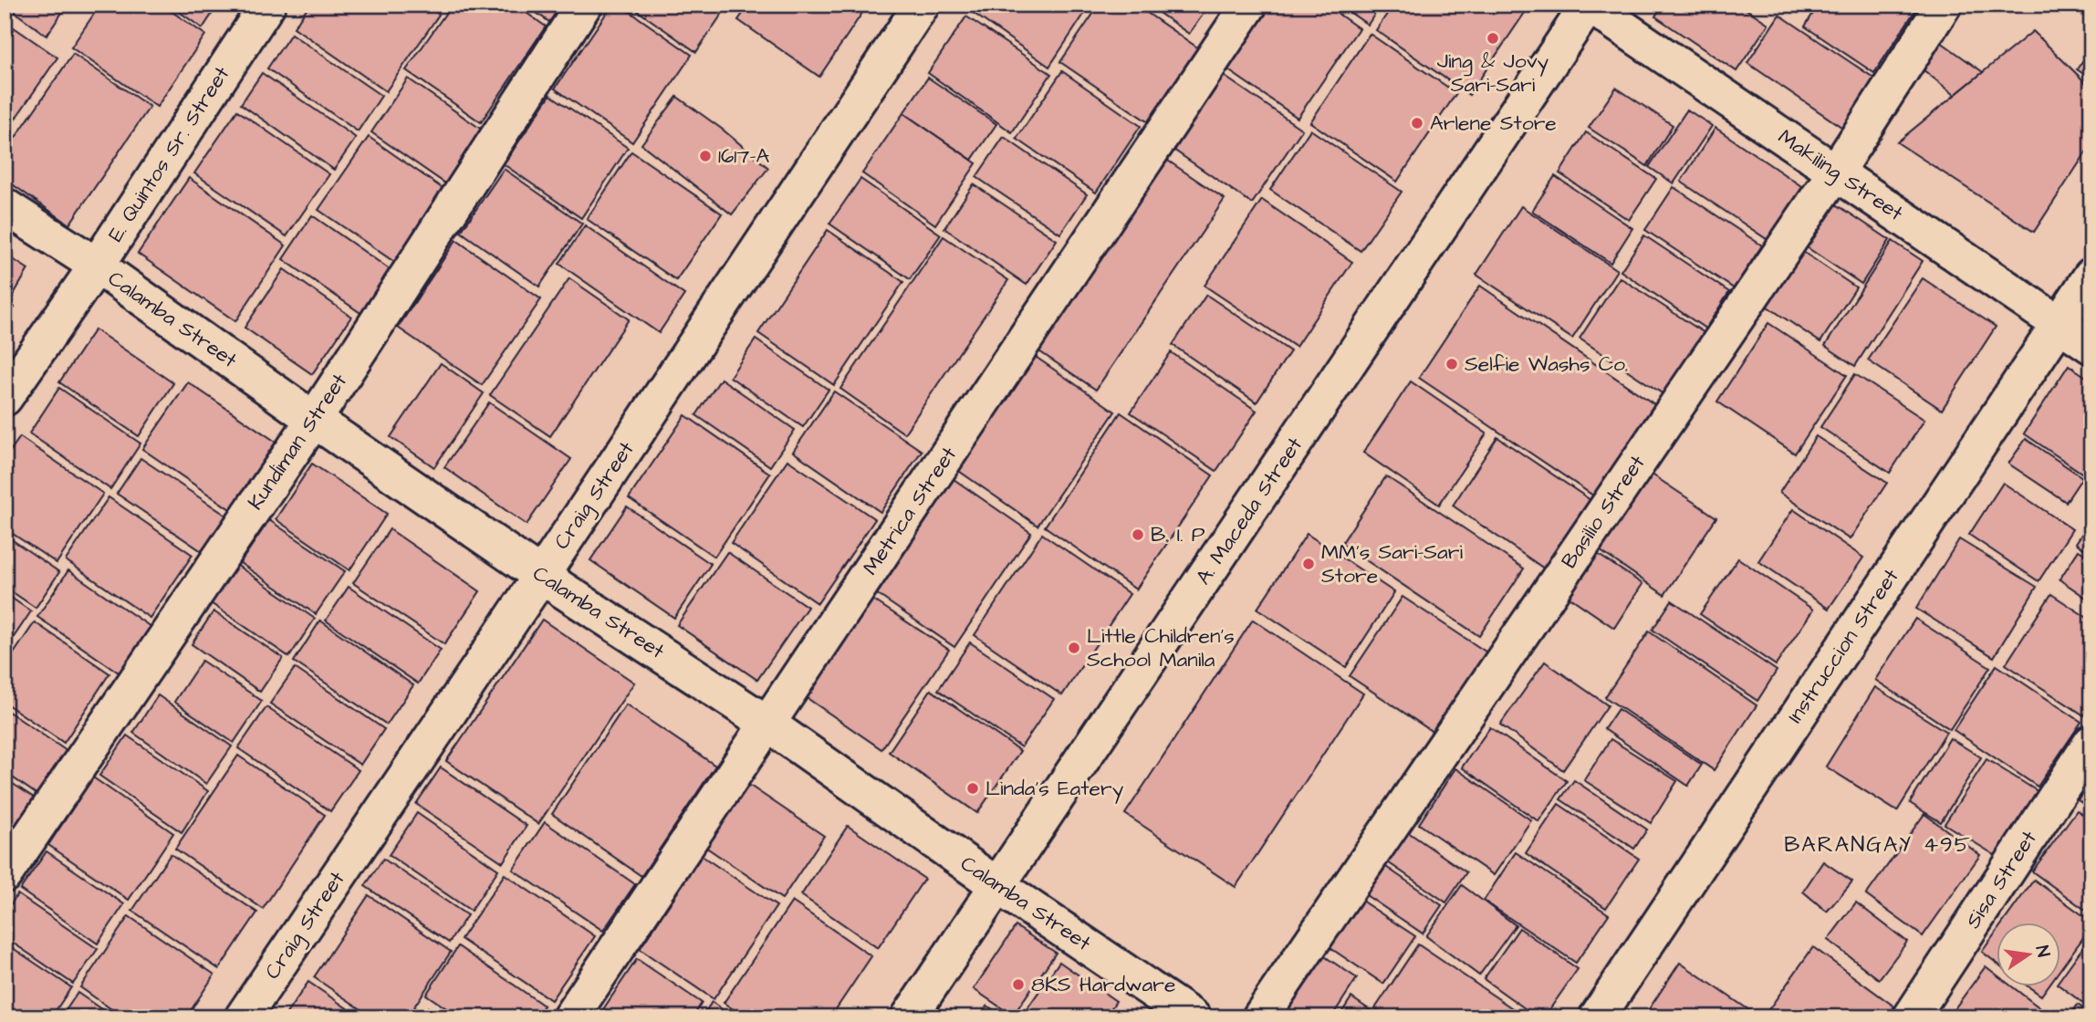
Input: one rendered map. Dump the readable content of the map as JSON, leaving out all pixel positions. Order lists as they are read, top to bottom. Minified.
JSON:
{"streets":{"street":["E. Quintos Sr. Street","Makiling Street","Calamba Street","Kundiman Street","Craig Street","Metrica Street","A. Maceda Street","Basilio Street","Instruccion Street","Sisa Street"]},"crossings":[["E. Quintos Sr. Street","Calamba Street"],["Makiling Street","A. Maceda Street"],["Makiling Street","Basilio Street"],["Makiling Street","Instruccion Street"],["Calamba Street","Kundiman Street"],["Calamba Street","Craig Street"],["Calamba Street","Metrica Street"],["Calamba Street","A. Maceda Street"]],"districts":["BARANGAY 495"],"places":["Jing & Jovy Sari-Sari","Arlene Store","1617-A","Selfie Washs Co.","B. I. P","MM's Sari-Sari Store","Little Children's School Manila","Linda's Eatery","8KS Hardware"],"north":"right"}
